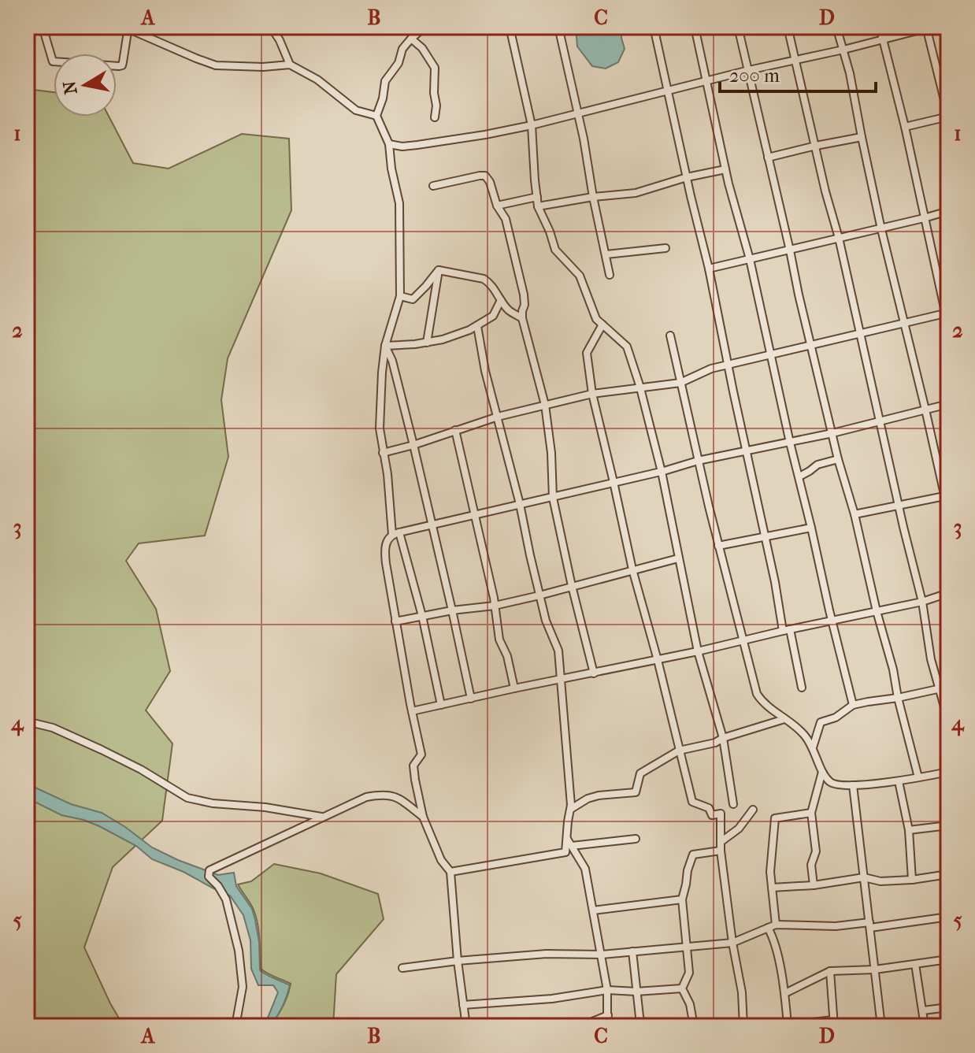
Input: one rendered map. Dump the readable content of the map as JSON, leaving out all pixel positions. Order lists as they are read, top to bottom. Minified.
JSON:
{"scale_bar":"200 m","north":"left","grid":{"columns":["A","B","C","D"],"rows":["1","2","3","4","5"]}}
